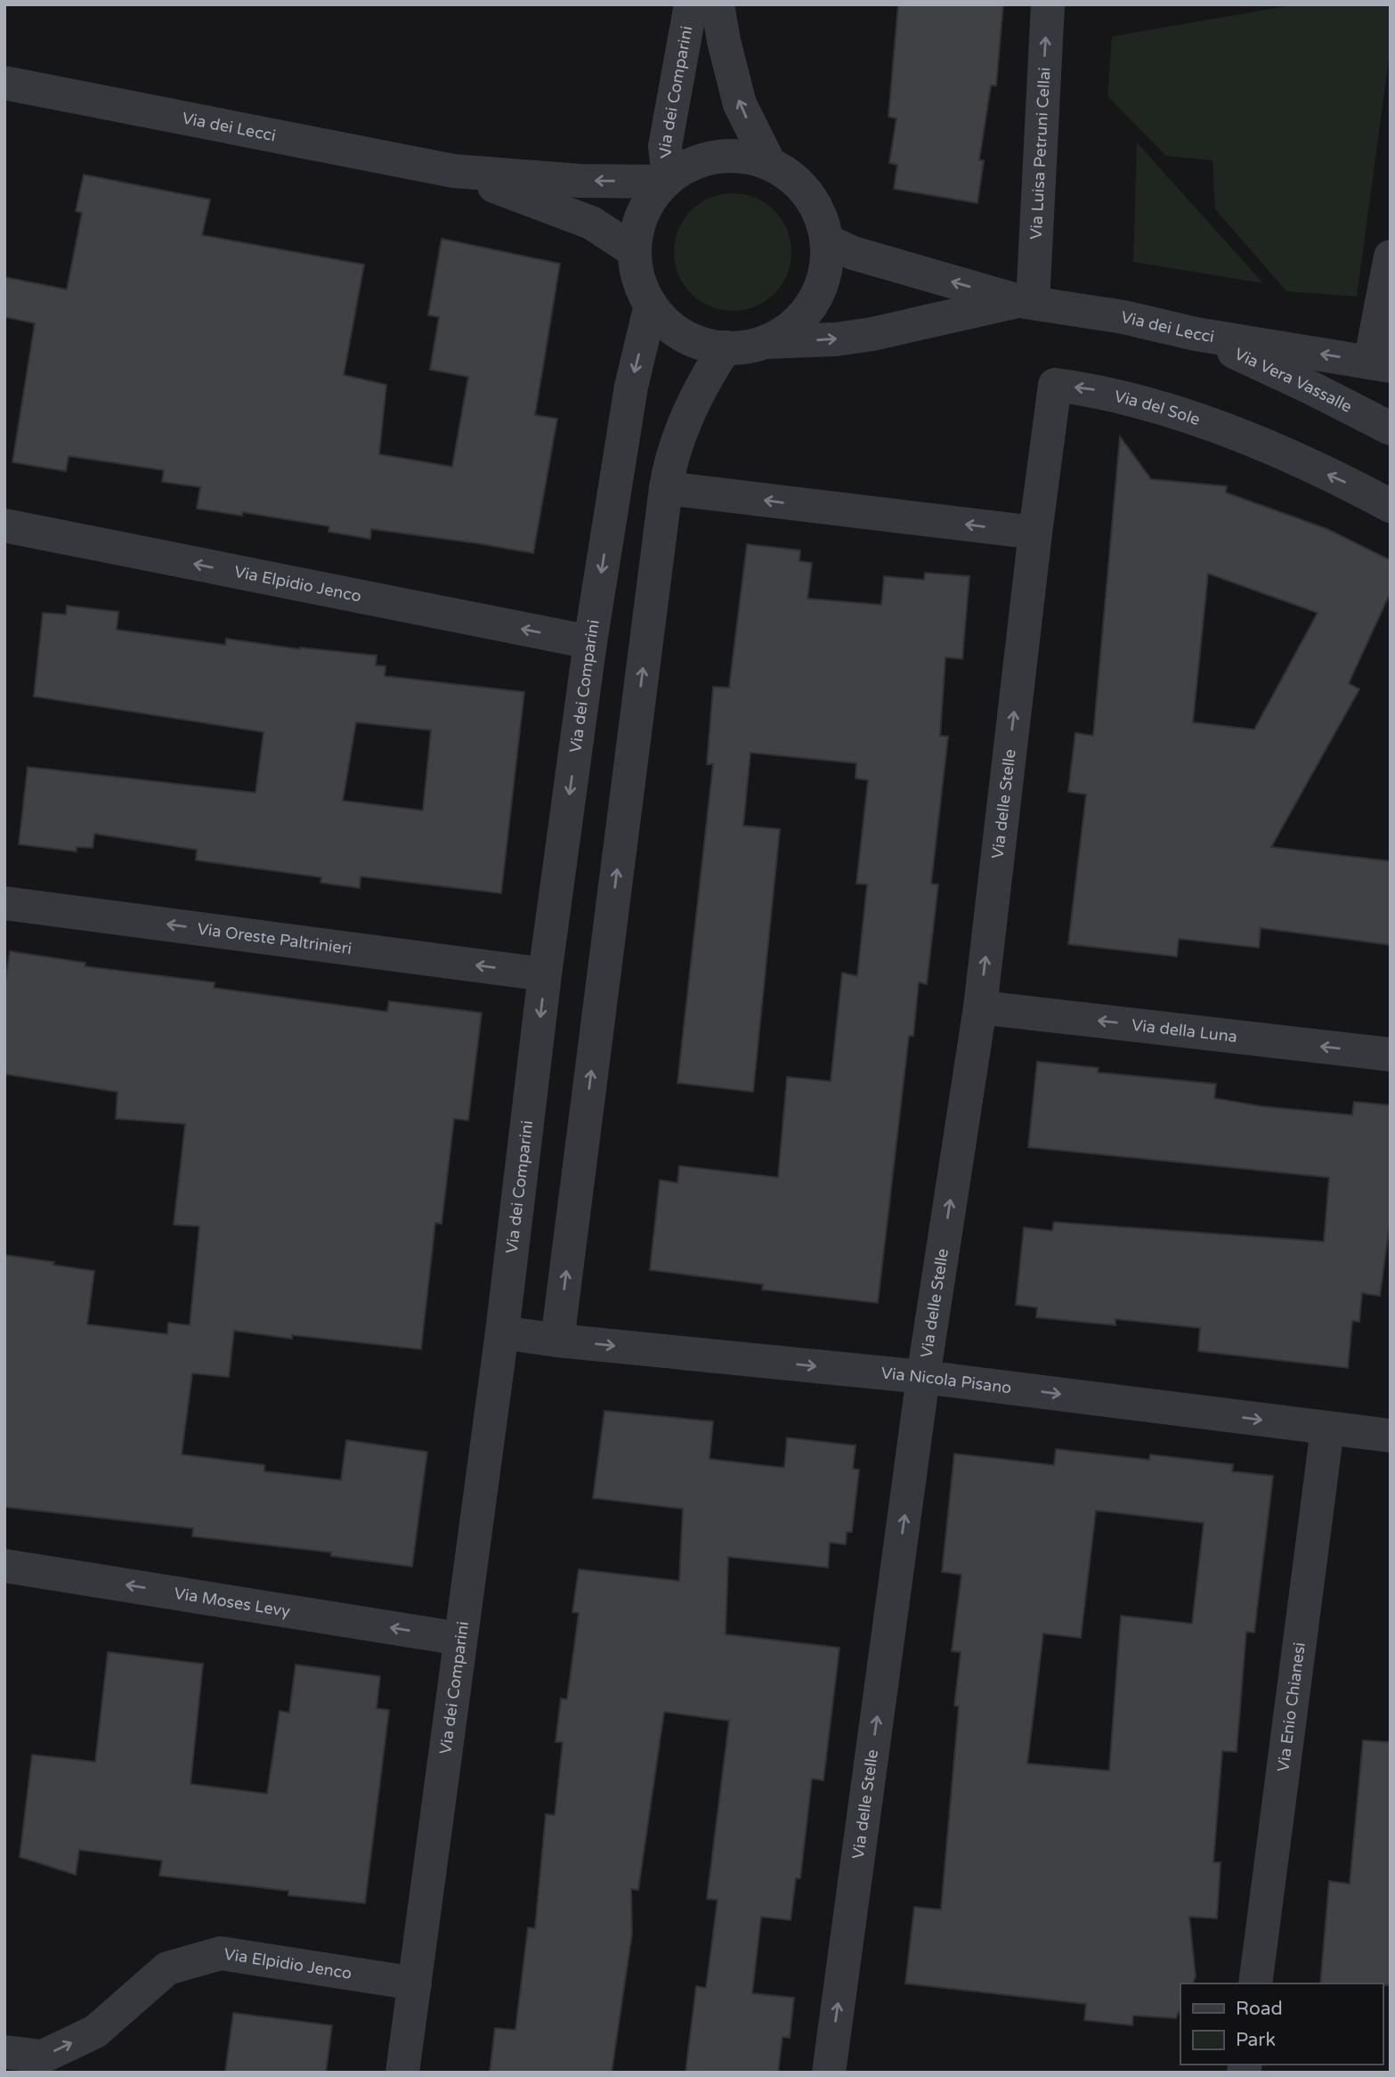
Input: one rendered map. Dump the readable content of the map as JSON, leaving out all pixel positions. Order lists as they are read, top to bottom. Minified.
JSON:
{"streets":{"street":["Via dei Comparini","Via dei Lecci","Via Luisa Petruni Cellai","Via Vera Vassalle","Via del Sole","Via Elpidio Jenco","Via delle Stelle","Via Oreste Paltrinieri","Via della Luna","Via Nicola Pisano","Via Moses Levy","Via Enio Chianesi"]},"crossings":[["Via dei Comparini","Via dei Lecci"],["Via dei Comparini","Via Elpidio Jenco"],["Via dei Comparini","Via Oreste Paltrinieri"],["Via dei Comparini","Via Nicola Pisano"],["Via dei Comparini","Via Moses Levy"],["Via dei Lecci","Via Luisa Petruni Cellai"],["Via dei Lecci","Via Vera Vassalle"],["Via del Sole","Via delle Stelle"],["Via delle Stelle","Via della Luna"],["Via delle Stelle","Via Nicola Pisano"],["Via Nicola Pisano","Via Enio Chianesi"]],"one_way":["Via delle Stelle","Via Oreste Paltrinieri","Via della Luna","Via Nicola Pisano","Via Moses Levy"],"legend":["Road","Park"]}
